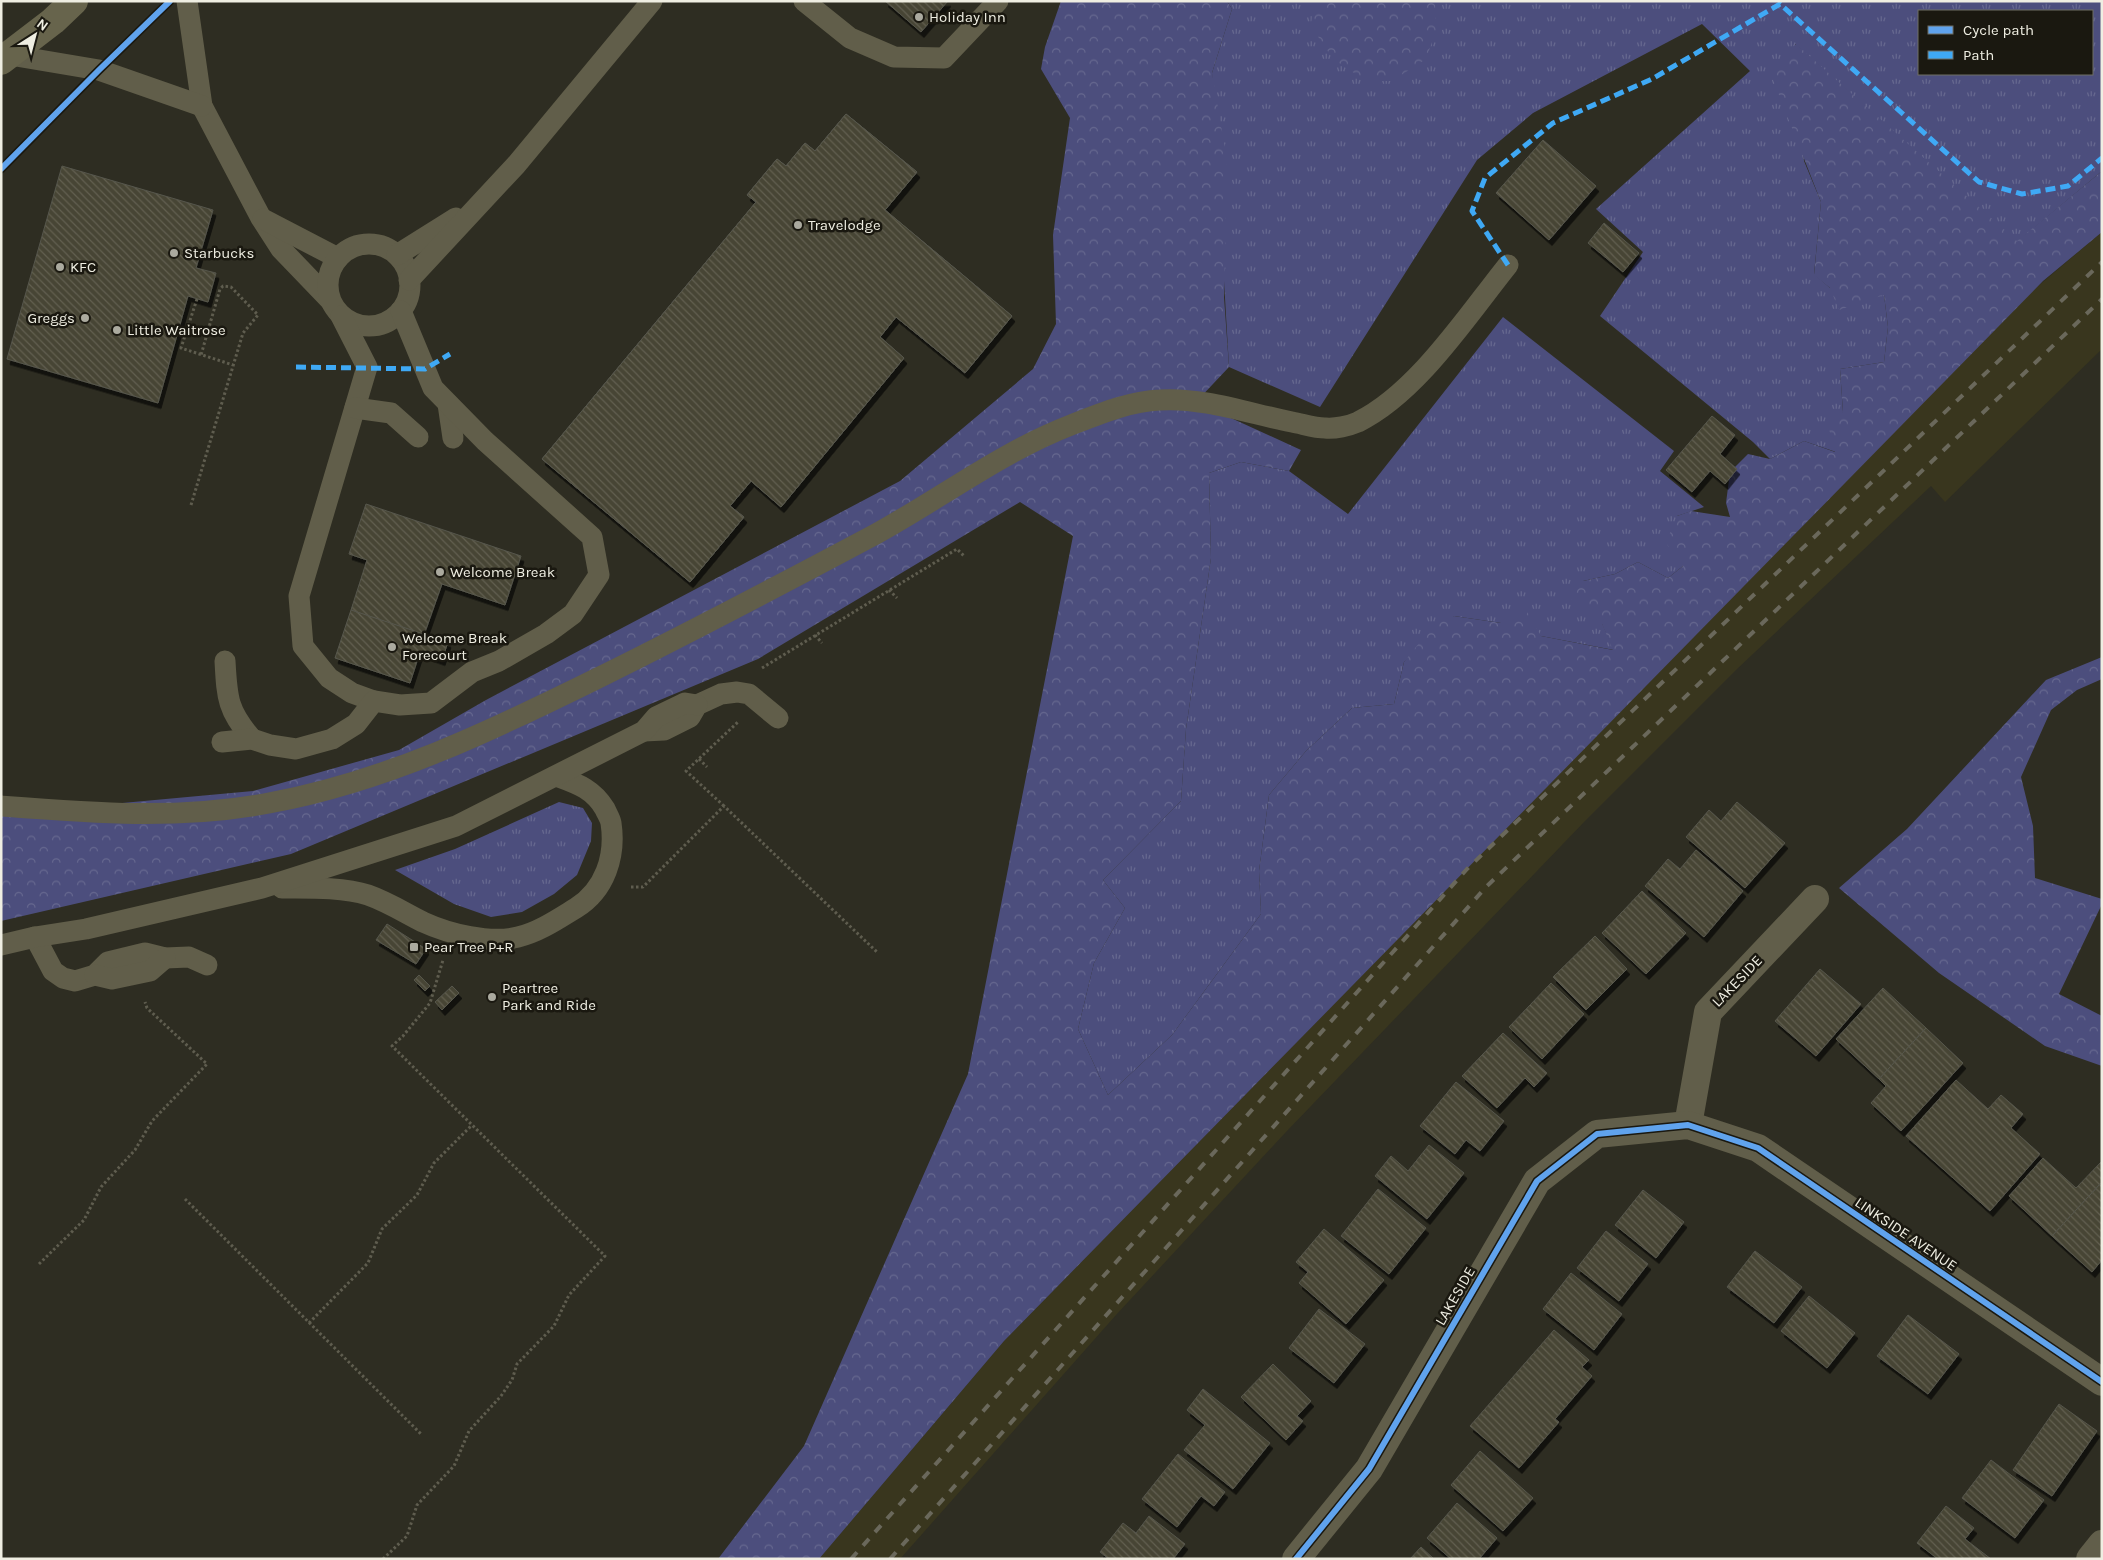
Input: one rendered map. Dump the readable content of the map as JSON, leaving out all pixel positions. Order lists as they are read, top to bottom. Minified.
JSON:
{"streets":{"street":["LAKESIDE","LINKSIDE AVENUE"]},"crossings":[["LAKESIDE","LINKSIDE AVENUE"]],"places":{"other":["Holiday Inn","Travelodge","Starbucks","KFC","Greggs","Little Waitrose","Welcome Break","Welcome Break Forecourt","Peartree Park and Ride"],"transit":["Pear Tree P+R"]},"legend":["Cycle path","Path"],"north":"top right"}
